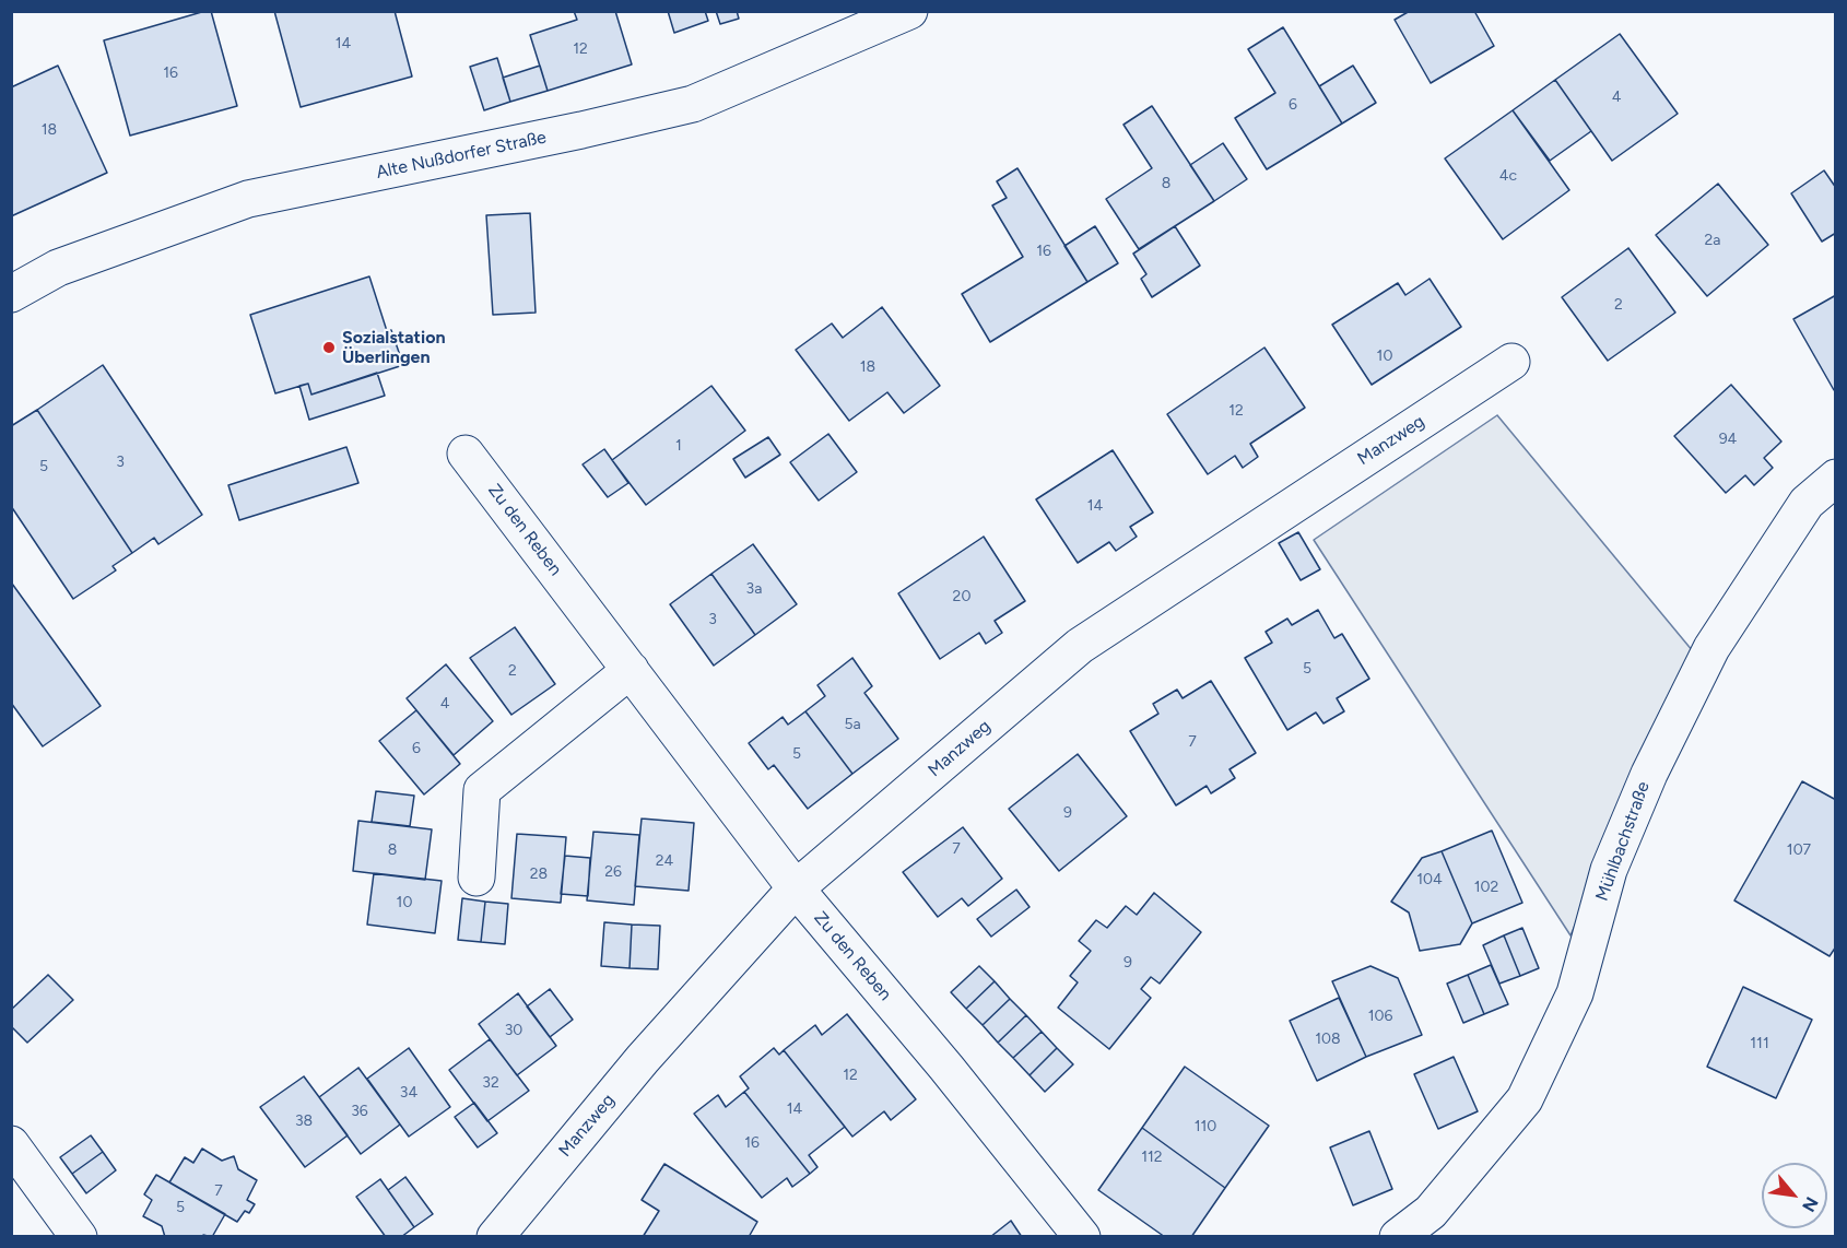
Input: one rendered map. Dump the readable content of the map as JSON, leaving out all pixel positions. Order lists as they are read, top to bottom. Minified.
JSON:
{"streets":{"street":["Alte Nußdorfer Straße","Manzweg","Zu den Reben","Mühlbachstraße"]},"crossings":[["Manzweg","Zu den Reben"]],"places":["Sozialstation Überlingen"],"house_numbers":["14","12","16","4","6","18","4c","8","2a","16","2","10","18","12","94","1","3","5","14","3a","20","3","5","2","4","5a","7","6","5","9","7","8","107","24","26","28","104","102","10","9","106","30","108","111","12","32","34","14","36","38","110","16","112","7","5"],"north":"bottom right"}
